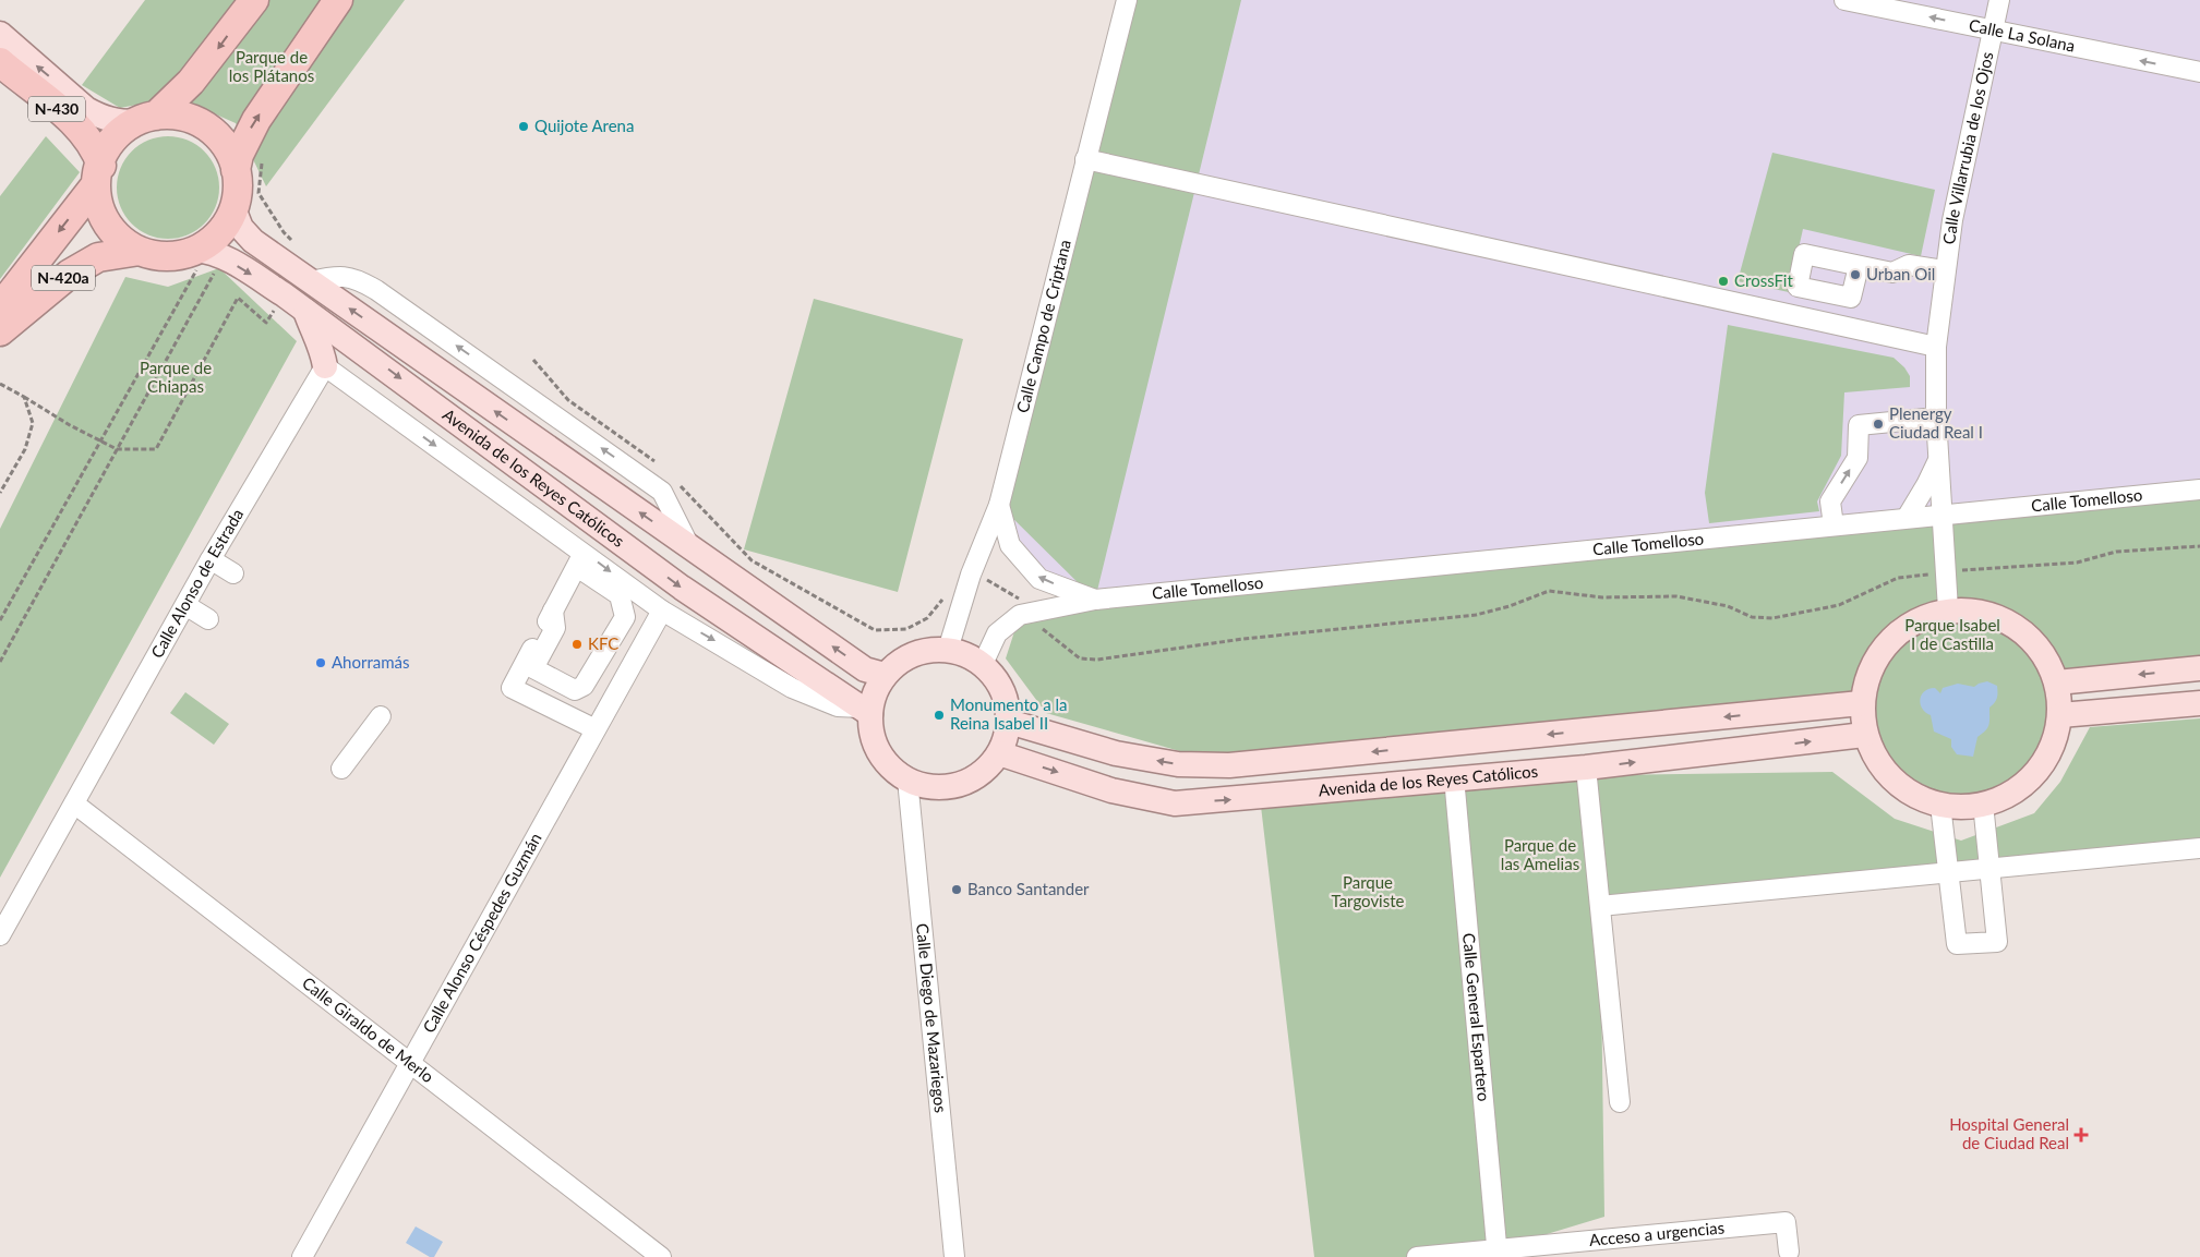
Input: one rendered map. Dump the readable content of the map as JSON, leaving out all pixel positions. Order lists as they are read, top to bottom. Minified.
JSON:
{"streets":{"highway":["N-430","N-420a"],"main road":["Avenida de los Reyes Católicos"],"street":["Calle La Solana","Calle Villarrubia de los Ojos","Calle Campo de Criptana","Calle Tomelloso","Calle Alonso de Estrada","Calle Alonso Céspedes Guzmán","Calle General Espartero","Calle Diego de Mazariegos","Calle Giraldo de Merlo","Acceso a urgencias"]},"crossings":[["Calle La Solana","Calle Villarrubia de los Ojos"],["N-430","N-420a"],["N-430","Avenida de los Reyes Católicos"],["Calle Villarrubia de los Ojos","Calle Tomelloso"],["N-420a","Avenida de los Reyes Católicos"],["Calle Campo de Criptana","Avenida de los Reyes Católicos"],["Calle Campo de Criptana","Calle Tomelloso"],["Calle Campo de Criptana","Calle Diego de Mazariegos"],["Avenida de los Reyes Católicos","Calle Tomelloso"],["Avenida de los Reyes Católicos","Calle General Espartero"],["Avenida de los Reyes Católicos","Calle Diego de Mazariegos"],["Calle Tomelloso","Calle Diego de Mazariegos"],["Calle Alonso de Estrada","Calle Giraldo de Merlo"],["Calle Alonso Céspedes Guzmán","Calle Giraldo de Merlo"],["Calle General Espartero","Acceso a urgencias"]],"one_way":["Calle La Solana"],"parks":["Parque de los Plátanos","Parque de Chiapas","Parque Isabel I de Castilla","Parque de las Amelias","Parque Targoviste"],"places":{"other":["Quijote Arena","Urban Oil","CrossFit","Plenergy Ciudad Real I","KFC","Ahorramás","Monumento a la Reina Isabel II","Banco Santander"],"health":["Hospital General de Ciudad Real"]}}
